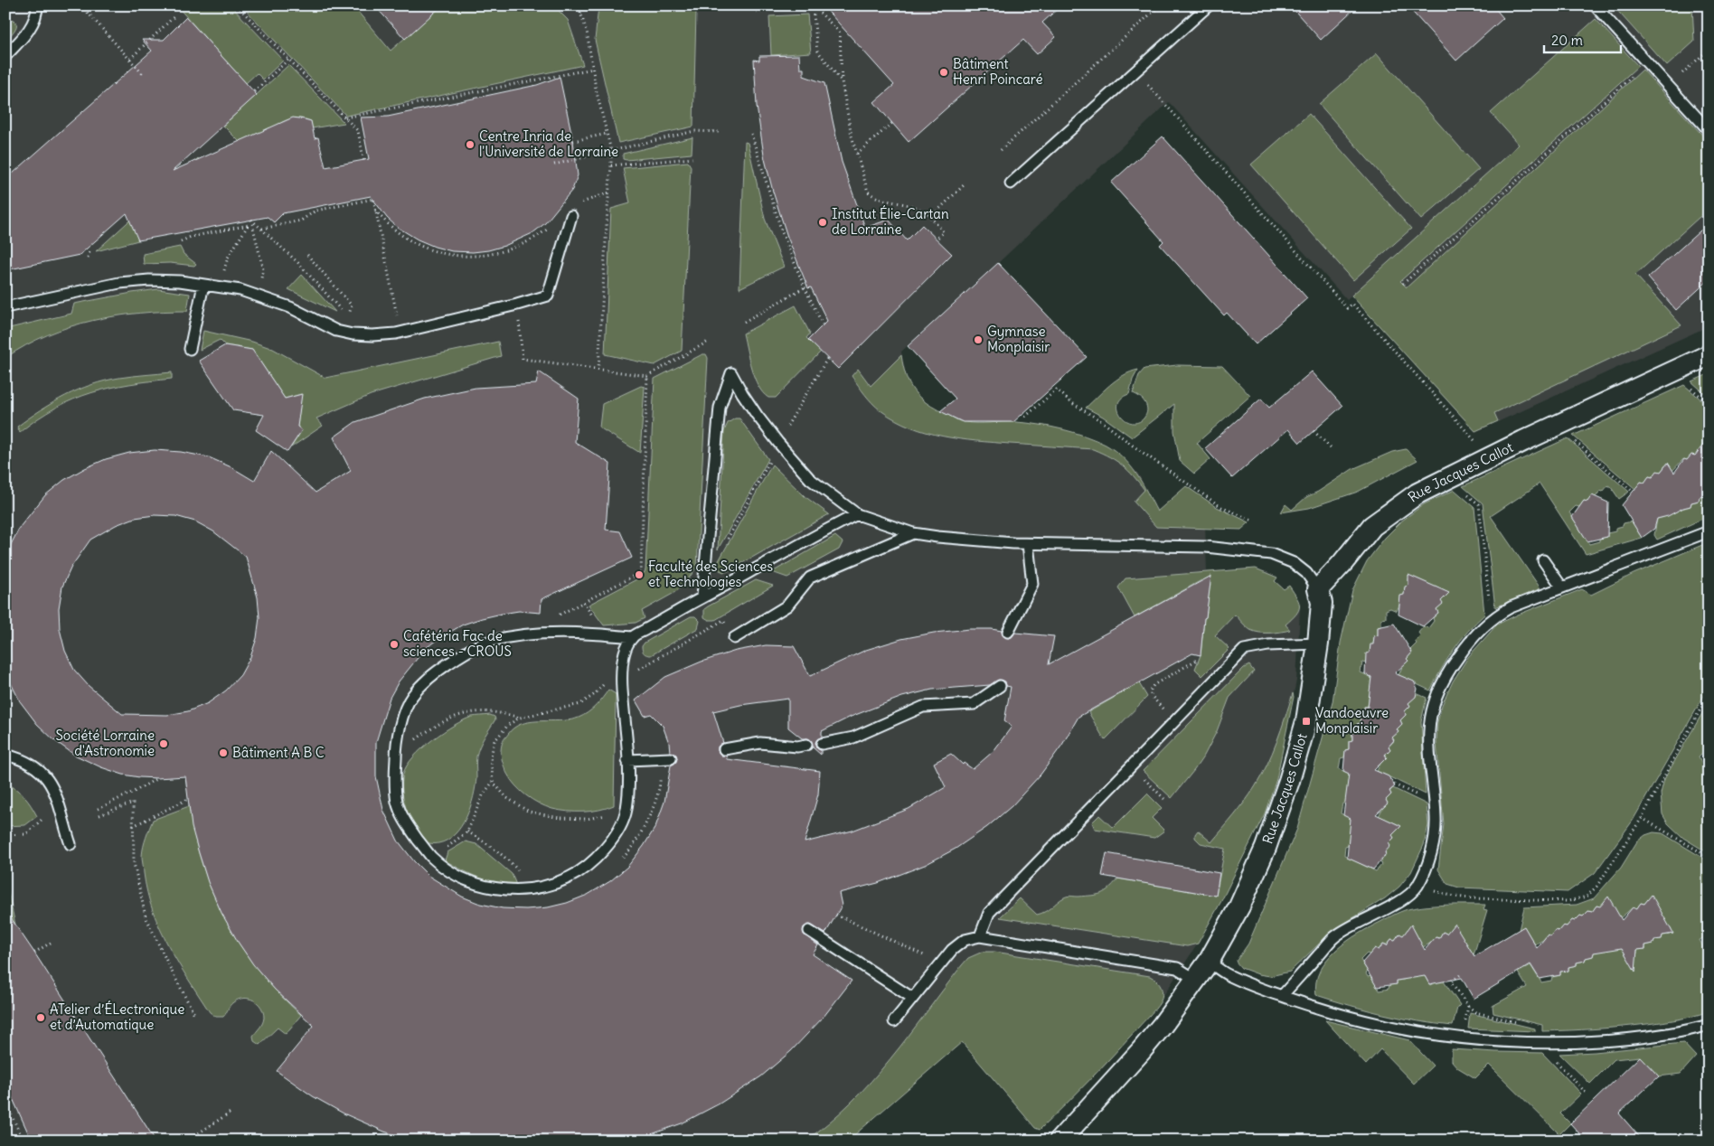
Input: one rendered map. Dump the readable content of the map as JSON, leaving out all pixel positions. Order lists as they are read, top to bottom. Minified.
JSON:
{"streets":{"street":["Rue Jacques Callot"]},"places":{"other":["Bâtiment Henri Poincaré","Centre Inria de l'Université de Lorraine","Institut Élie-Cartan de Lorraine","Gymnase Monplaisir","Faculté des Sciences et Technologies","Cafétéria Fac de sciences - CROUS","Société Lorraine d'Astronomie","Bâtiment A B C","ATelier d’ÉLectronique et d’Automatique"],"transit":["Vandoeuvre Monplaisir"]},"scale_bar":"20 m"}
